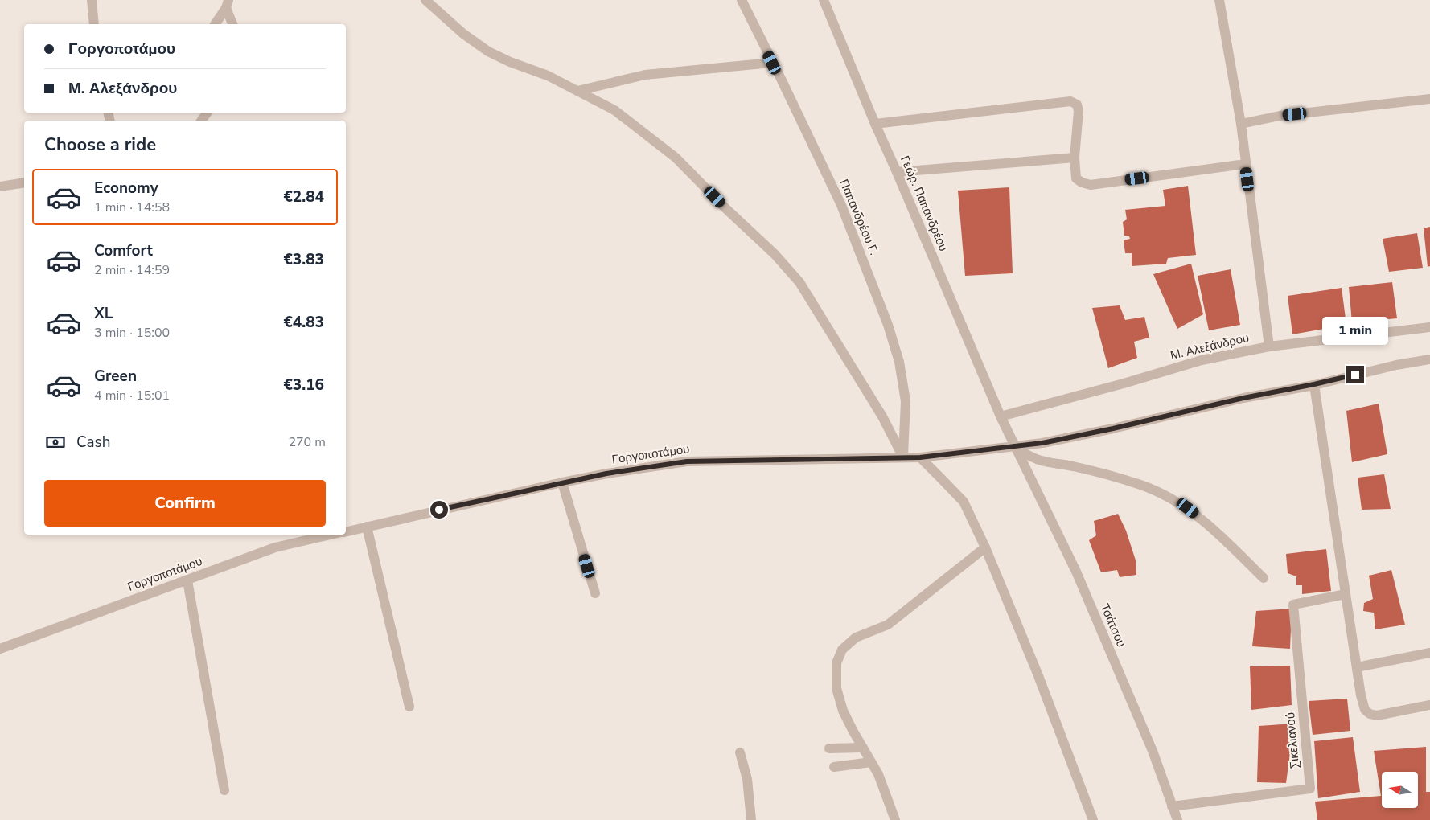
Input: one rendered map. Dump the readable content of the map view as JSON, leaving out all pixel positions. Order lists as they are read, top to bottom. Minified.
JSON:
{"streets":{"street":["Γεώρ. Παπανδρέου","Παπανδρέου Γ.","Μ. Αλεξάνδρου","Γοργοποτάμου","Τσάτσου","Σικελιανού"]},"crossings":[["Γεώρ. Παπανδρέου","Μ. Αλεξάνδρου"],["Γεώρ. Παπανδρέου","Γοργοποτάμου"],["Γεώρ. Παπανδρέου","Τσάτσου"],["Παπανδρέου Γ.","Γοργοποτάμου"],["Γοργοποτάμου","Τσάτσου"],["Τσάτσου","Σικελιανού"]],"north":"left","page":{"banner":["Γοργοποτάμου","Μ. Αλεξάνδρου"],"heading":"Choose a ride","list":[{"name":"Economy","note":"1 min · 14:58","value":"€2.84"},{"name":"Comfort","note":"2 min · 14:59","value":"€3.83"},{"name":"XL","note":"3 min · 15:00","value":"€4.83"},{"name":"Green","note":"4 min · 15:01","value":"€3.16"}],"bubble":"1 min","pay":["Cash","270 m"],"buttons":"Confirm"}}
